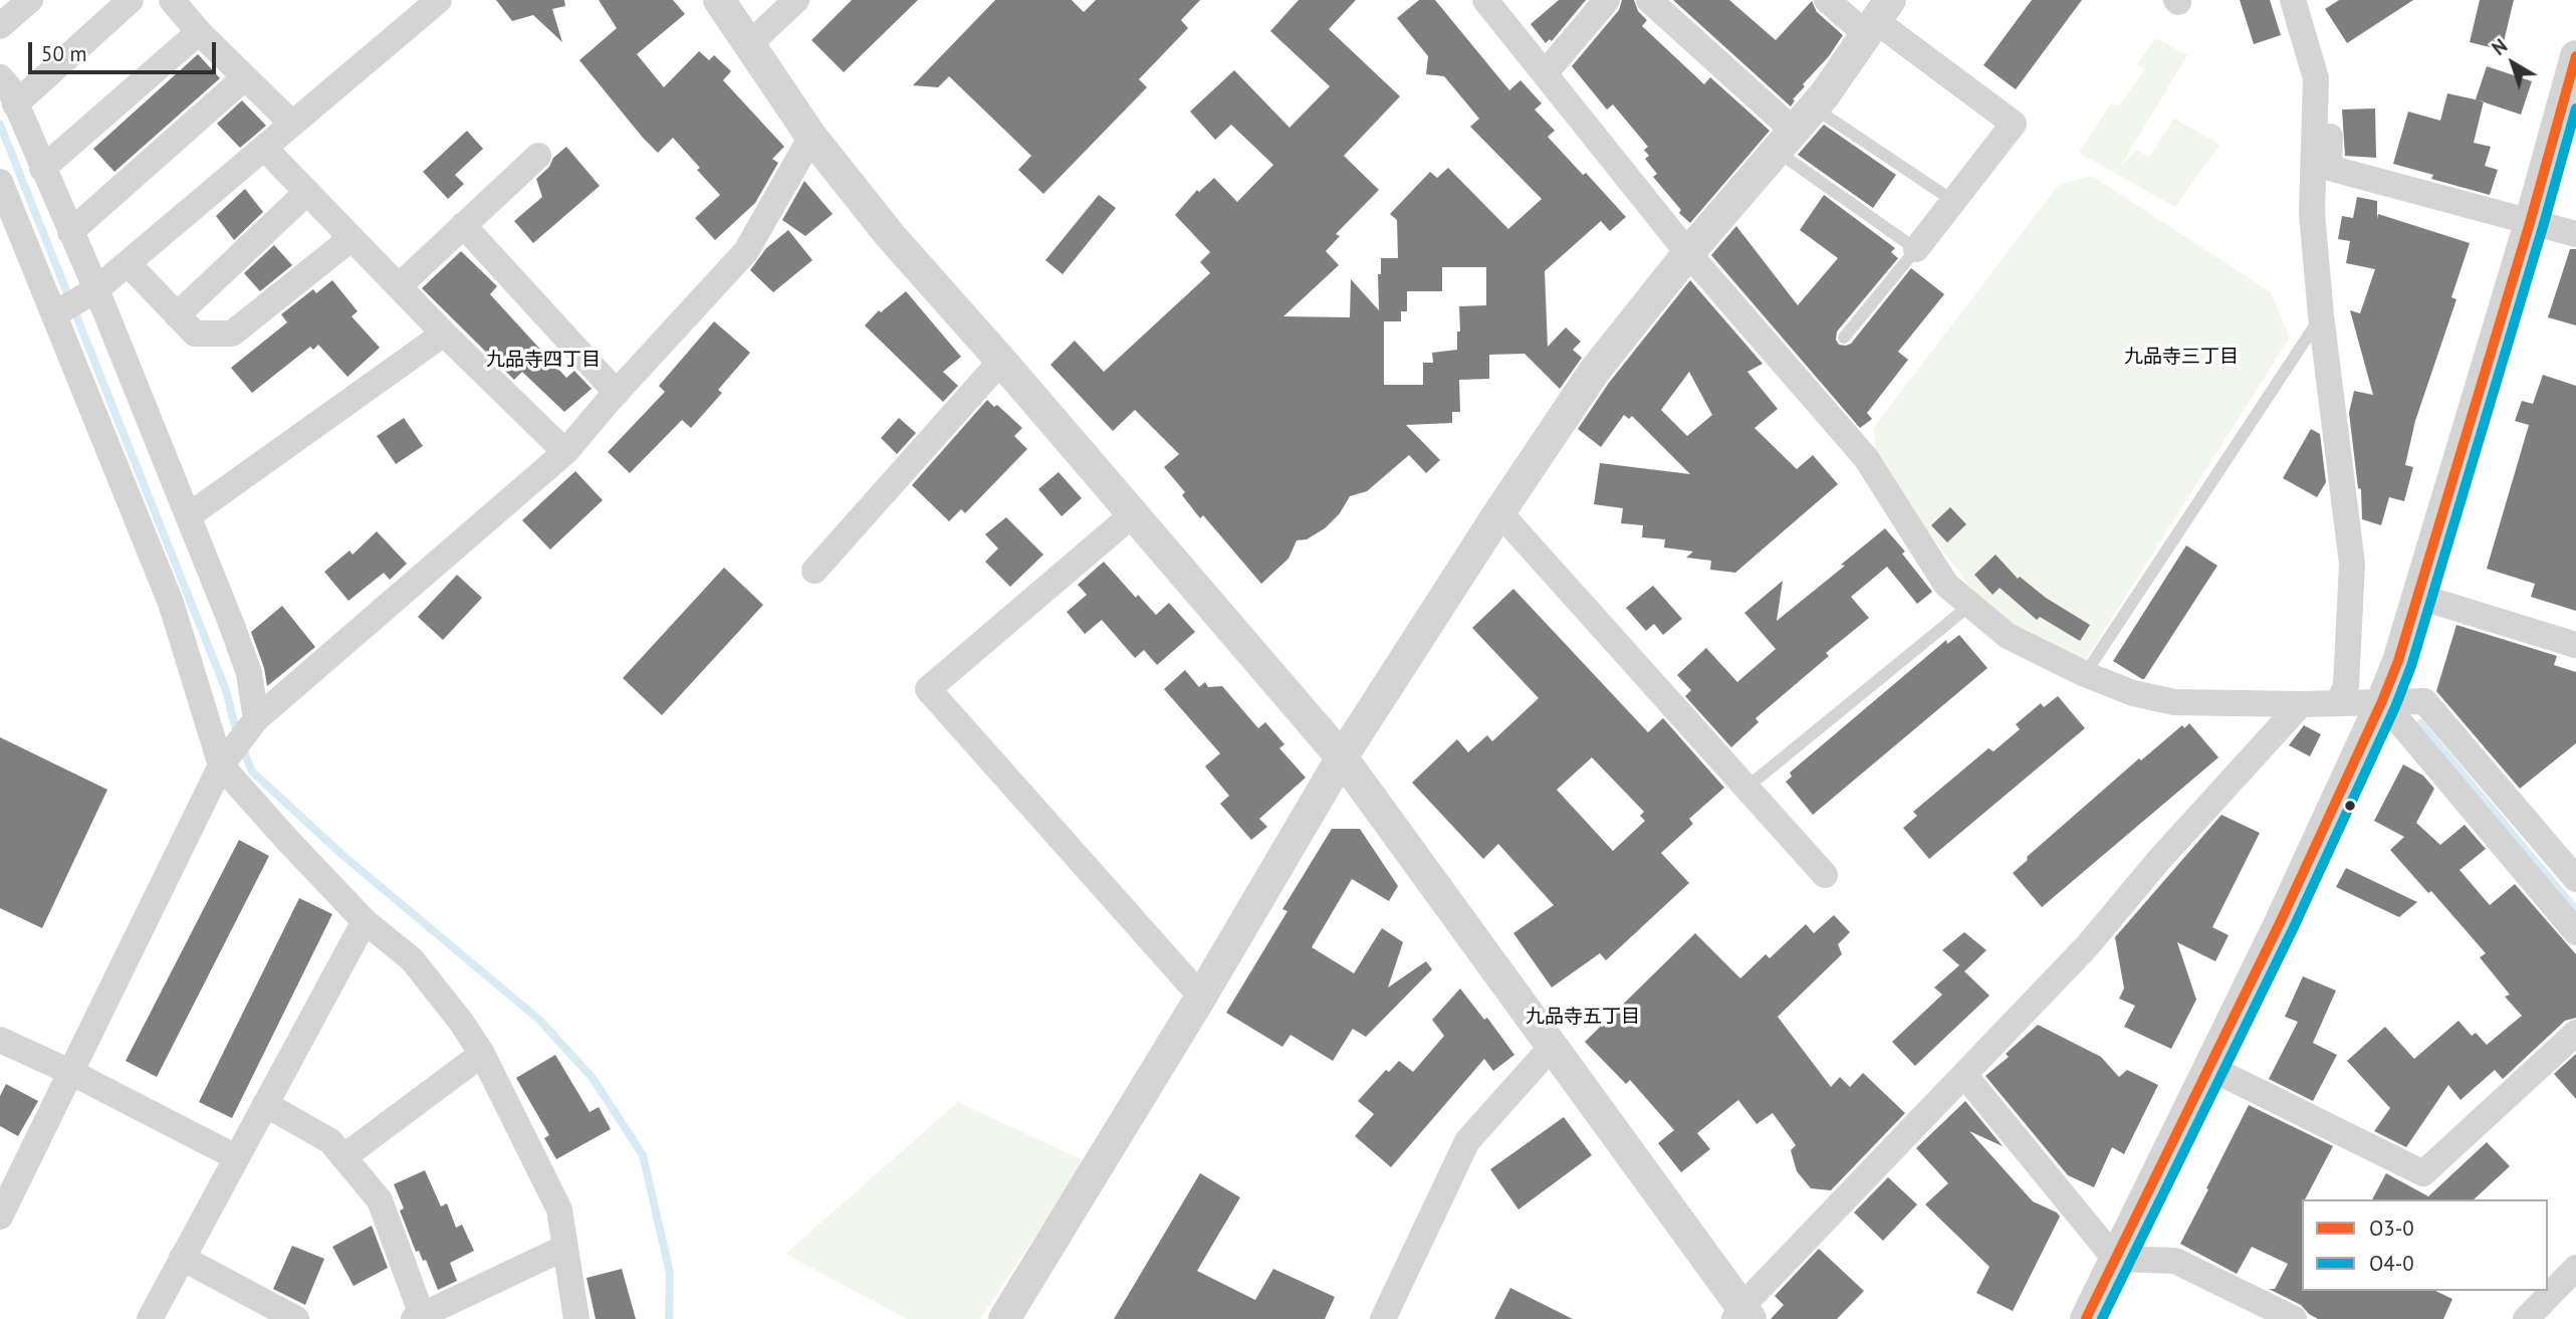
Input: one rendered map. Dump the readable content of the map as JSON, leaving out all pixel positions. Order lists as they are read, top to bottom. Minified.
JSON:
{"districts":["九品寺三丁目","九品寺四丁目","九品寺五丁目"],"lines":["transit line O3-0","transit line O4-0"],"legend":["O3-0","O4-0"],"scale_bar":"50 m","north":"top left"}
